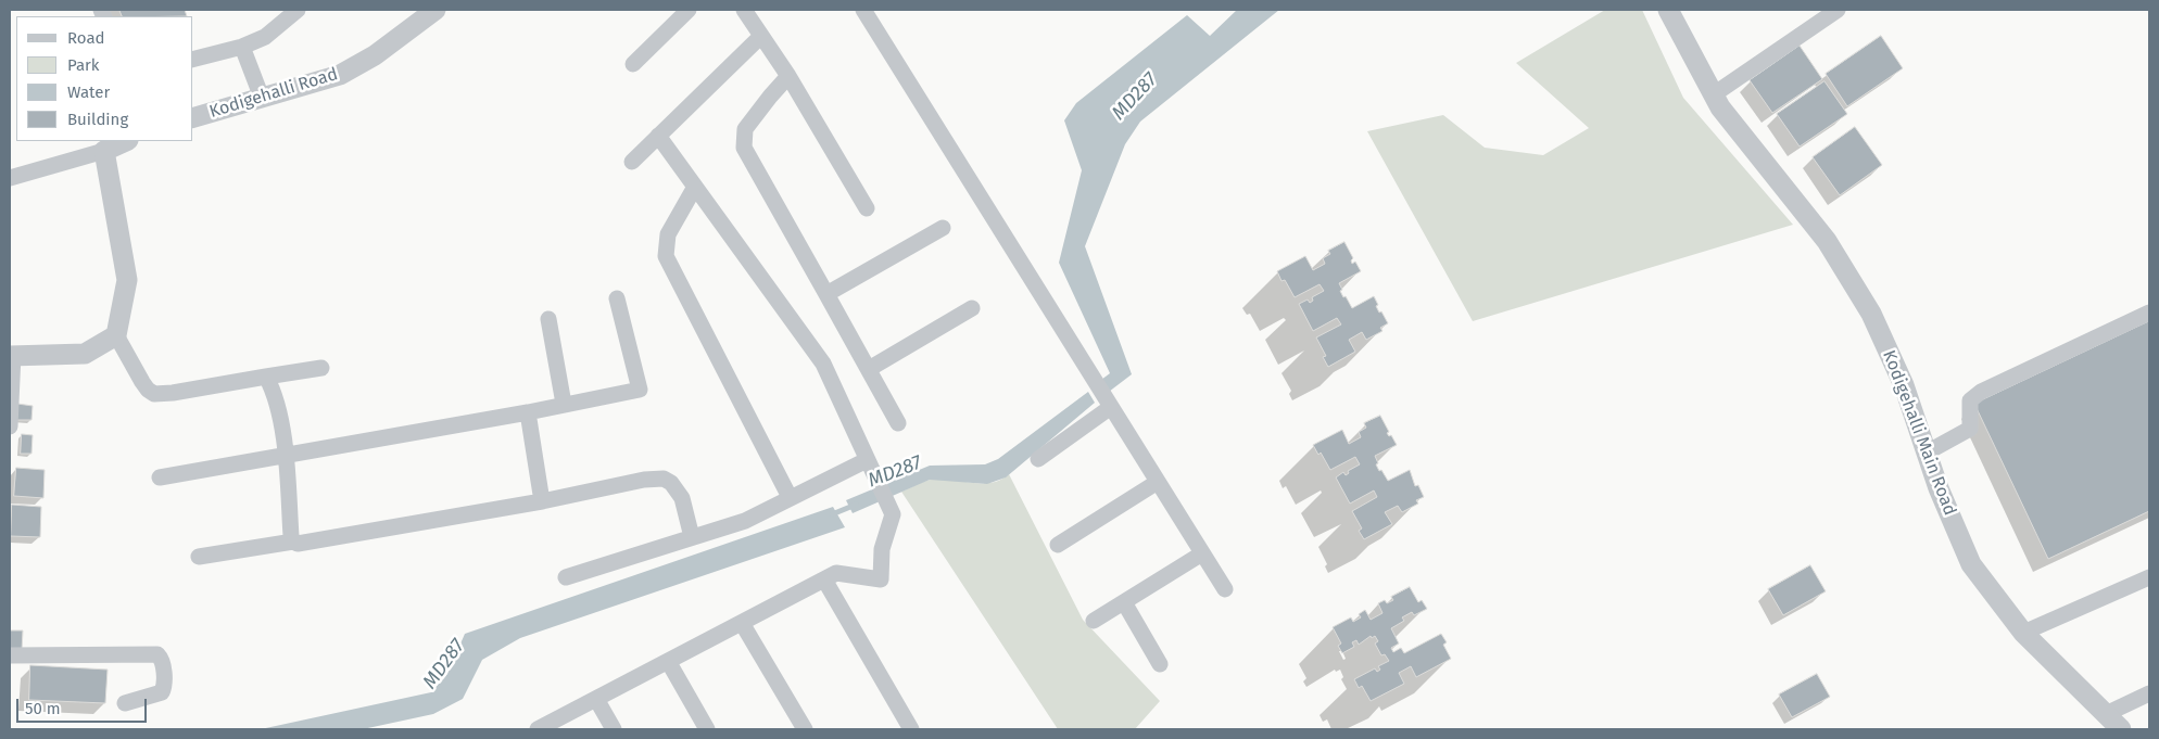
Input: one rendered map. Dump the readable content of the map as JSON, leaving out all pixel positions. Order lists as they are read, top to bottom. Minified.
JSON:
{"streets":{"street":["Kodigehalli Road","Kodigehalli Main Road"]},"water":["MD287"],"legend":["Road","Park","Water","Building"],"scale_bar":"50 m"}
